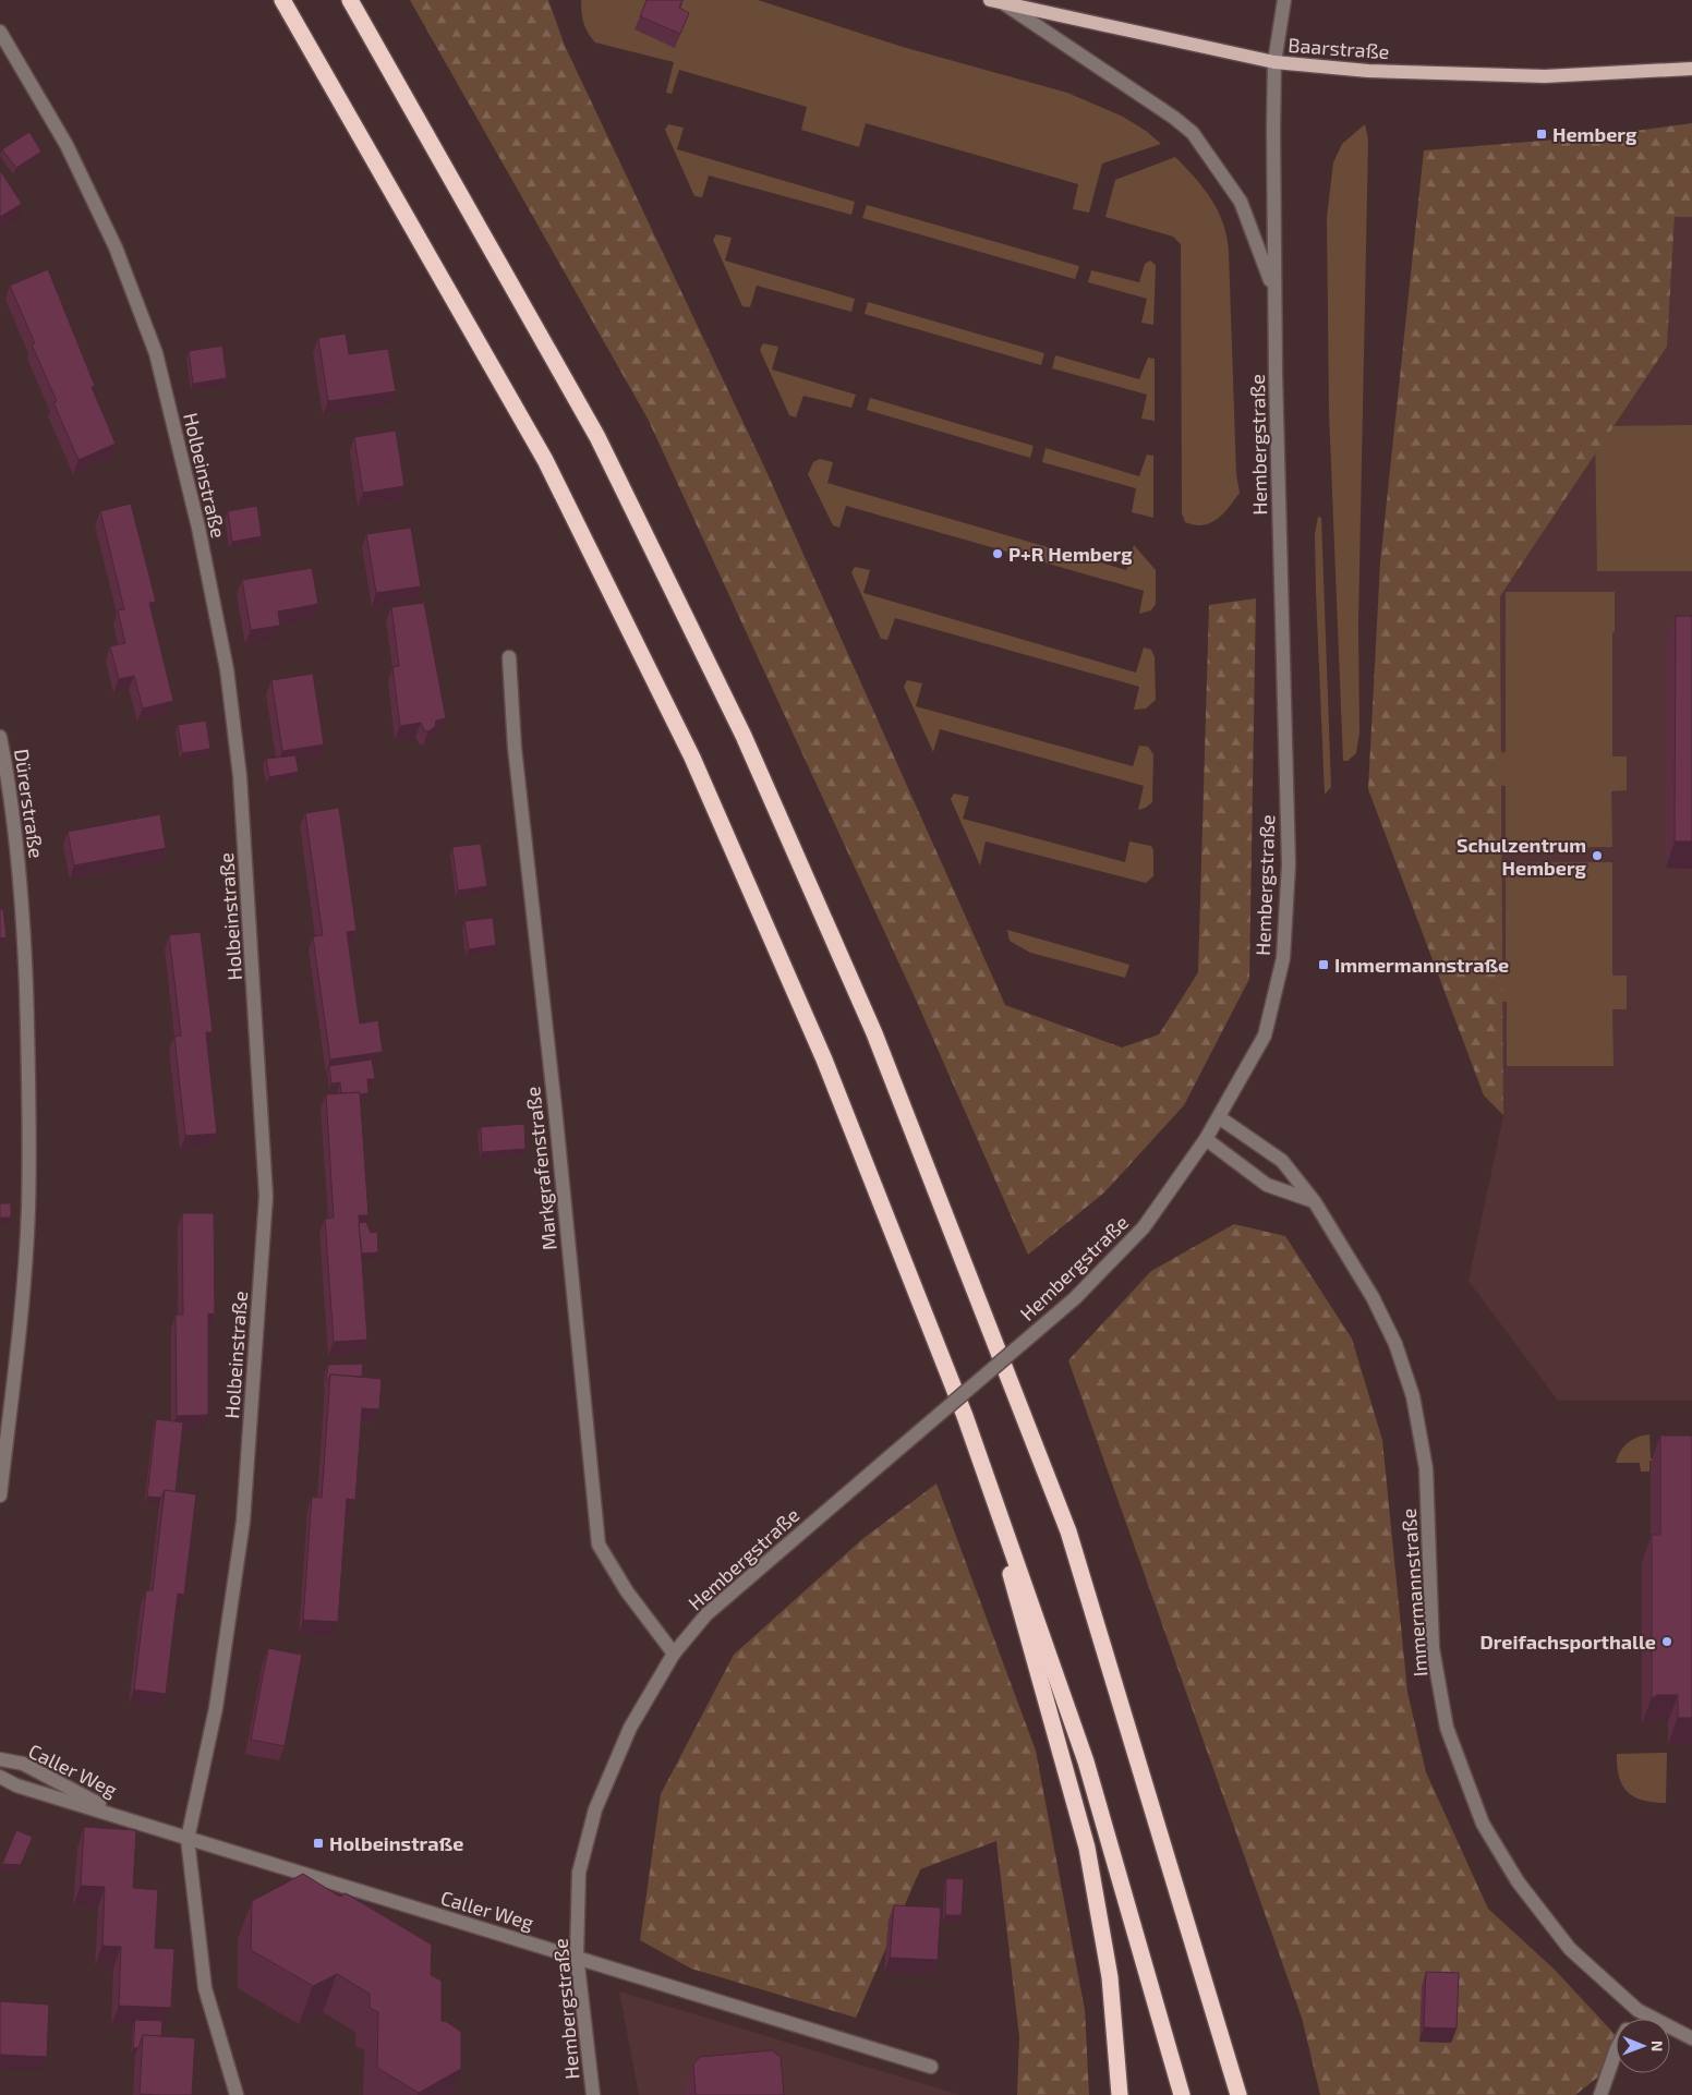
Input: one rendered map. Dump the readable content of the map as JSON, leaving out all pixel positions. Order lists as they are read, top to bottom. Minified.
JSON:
{"streets":{"main road":["Baarstraße"],"street":["Hembergstraße","Holbeinstraße","Dürerstraße","Markgrafenstraße","Immermannstraße","Caller Weg"]},"crossings":[["Baarstraße","Hembergstraße"],["Hembergstraße","Markgrafenstraße"],["Hembergstraße","Immermannstraße"],["Hembergstraße","Caller Weg"],["Holbeinstraße","Caller Weg"]],"places":{"transit":["Hemberg","Immermannstraße","Holbeinstraße"],"other":["P+R Hemberg","Schulzentrum Hemberg","Dreifachsporthalle"]},"north":"right"}
